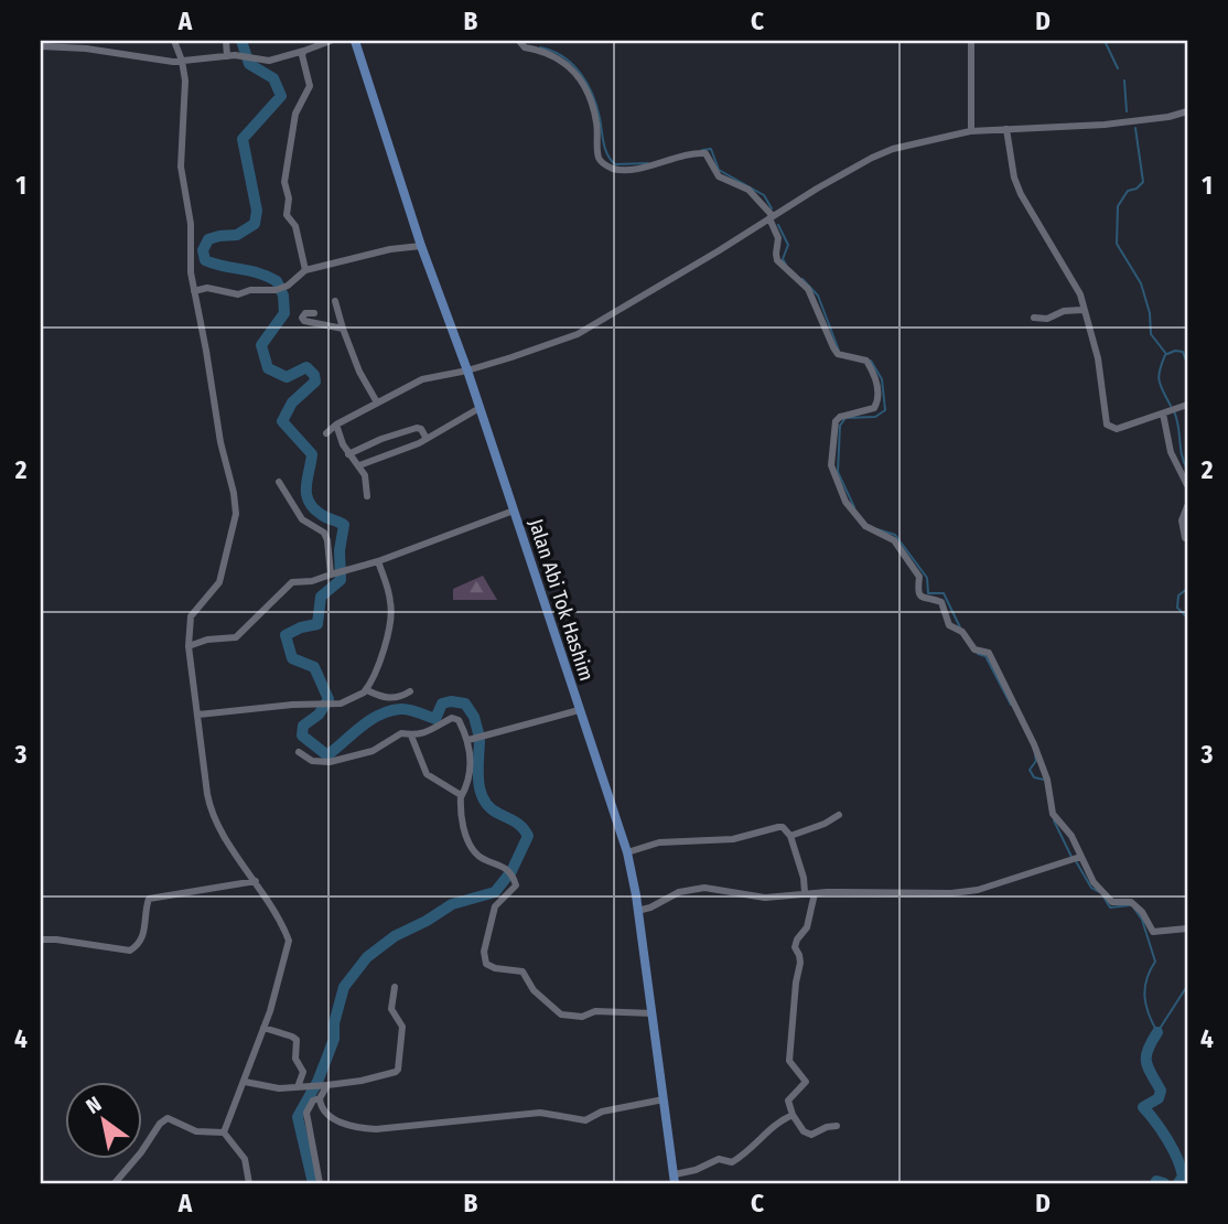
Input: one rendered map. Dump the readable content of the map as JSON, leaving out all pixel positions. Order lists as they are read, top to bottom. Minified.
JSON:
{"streets":{"main road":["Jalan Abi Tok Hashim"]},"north":"top left","grid":{"columns":["A","B","C","D"],"rows":["1","2","3","4"]}}
